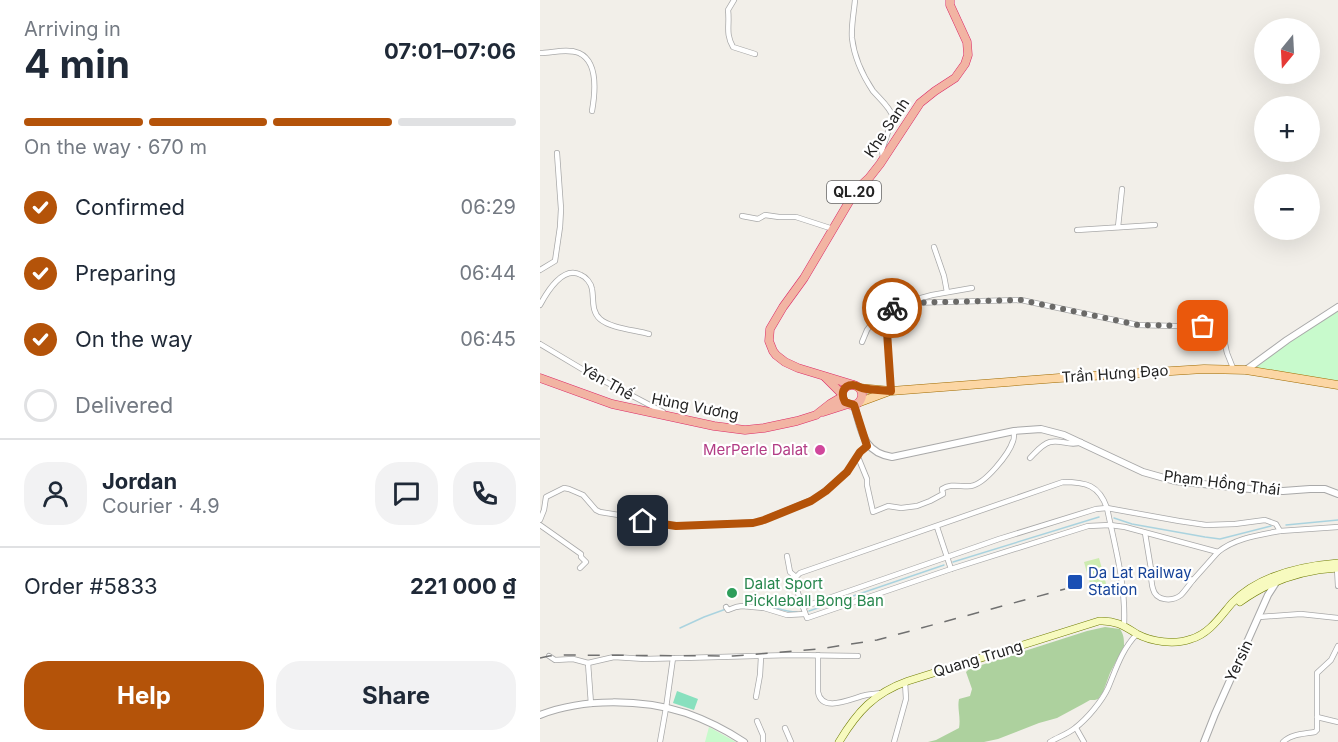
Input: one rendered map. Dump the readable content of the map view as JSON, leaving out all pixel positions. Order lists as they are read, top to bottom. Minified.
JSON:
{"streets":{"highway":["Khe Sanh","QL.20","Hùng Vương"],"main road":["Trần Hưng Đạo","Quang Trung"],"street":["Yên Thế","Phạm Hồng Thái","Yersin"]},"crossings":[["Khe Sanh","Trần Hưng Đạo"],["Khe Sanh","Hùng Vương"],["Trần Hưng Đạo","Hùng Vương"],["Yên Thế","Hùng Vương"]],"places":{"other":["MerPerle Dalat","Dalat Sport Pickleball Bong Ban"],"transit":["Da Lat Railway Station"]},"north":"bottom","page":{"heading":["4 min","Arriving in","07:01–07:06"],"panel":["Jordan","Courier · 4.9","Order #5833","221 000 ₫"],"map_buttons":["+","−"],"bar":"On the way · 670 m","list":[["Confirmed","06:29"],["Preparing","06:44"],["On the way","06:45"],"Delivered"],"buttons":["Help","Share"]}}
